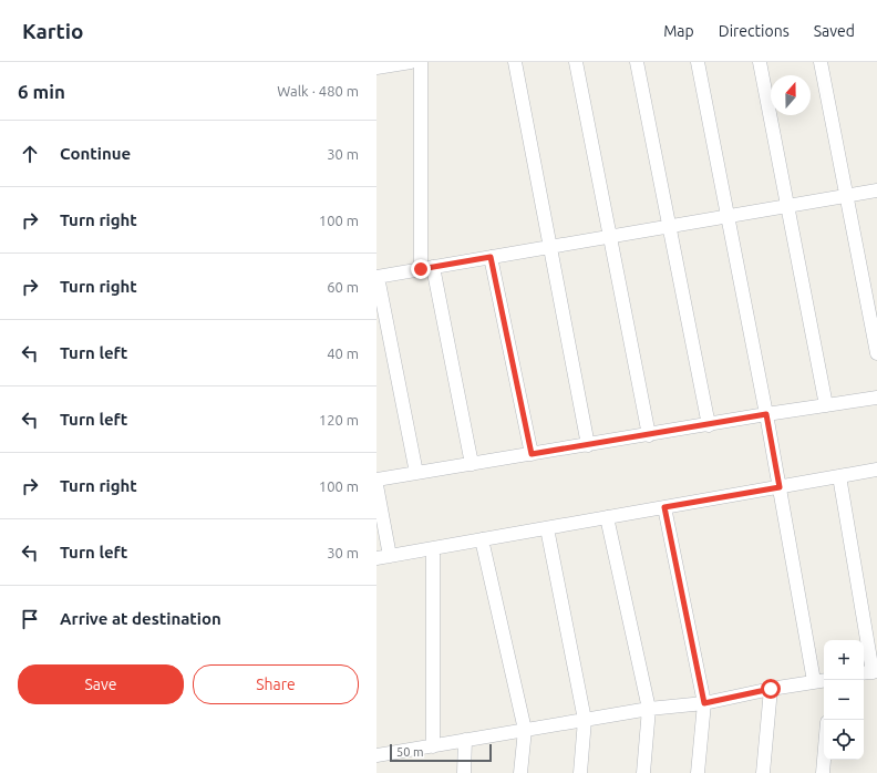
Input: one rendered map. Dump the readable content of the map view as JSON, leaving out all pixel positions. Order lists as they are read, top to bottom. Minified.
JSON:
{"scale_bar":"50 m","north":"top","page":{"header":"Kartio","nav":["Map","Directions","Saved"],"heading":["6 min","Walk · 480 m"],"list":[["Continue","30 m"],["Turn right","100 m"],["Turn right","60 m"],["Turn left","40 m"],["Turn left","120 m"],["Turn right","100 m"],["Turn left","30 m"],"Arrive at destination"],"map_buttons":["+","−"],"buttons":["Save","Share"],"scale":"50 m"}}
